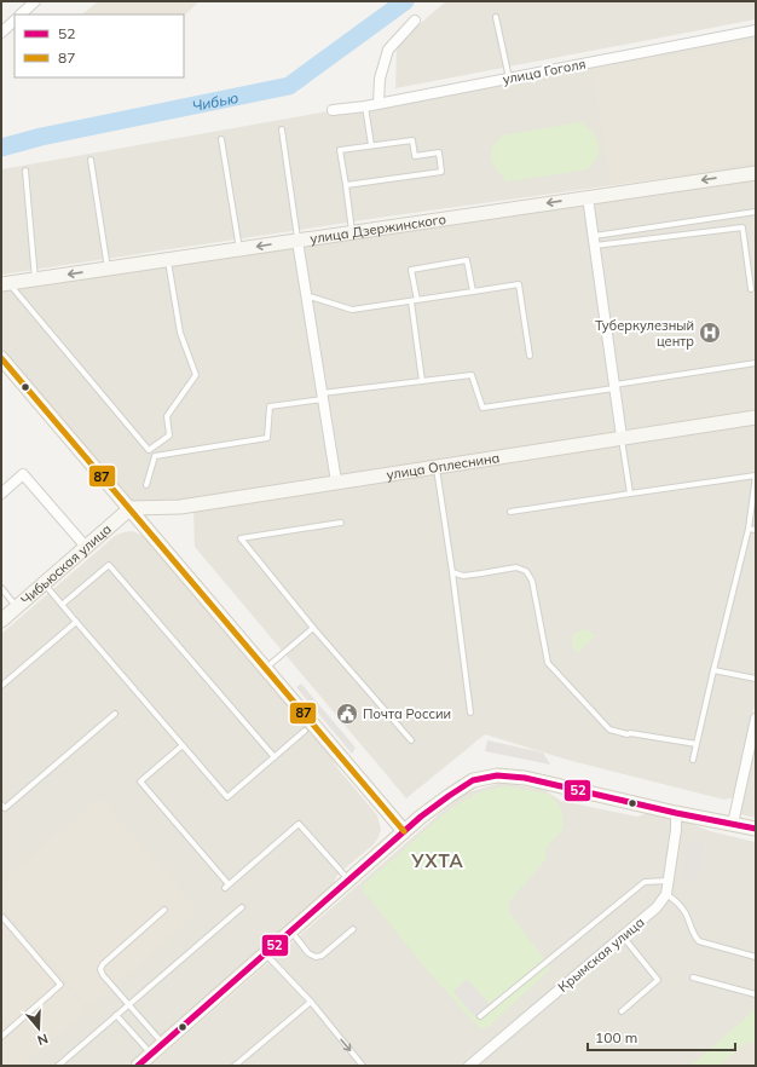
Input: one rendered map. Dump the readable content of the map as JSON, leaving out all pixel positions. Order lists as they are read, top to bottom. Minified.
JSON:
{"streets":{"street":["улица Гоголя","улица Дзержинского","улица Оплеснина","Чибьюская улица","Крымская улица"]},"crossings":[["улица Оплеснина","Чибьюская улица"]],"one_way":["улица Дзержинского"],"districts":["УХТА"],"water":["Чибью"],"places":{"hospital":["Туберкулезный центр"],"public building":["Почта России"]},"lines":["transit line 87","transit line 52"],"legend":["52","87"],"scale_bar":"100 m","north":"bottom"}
